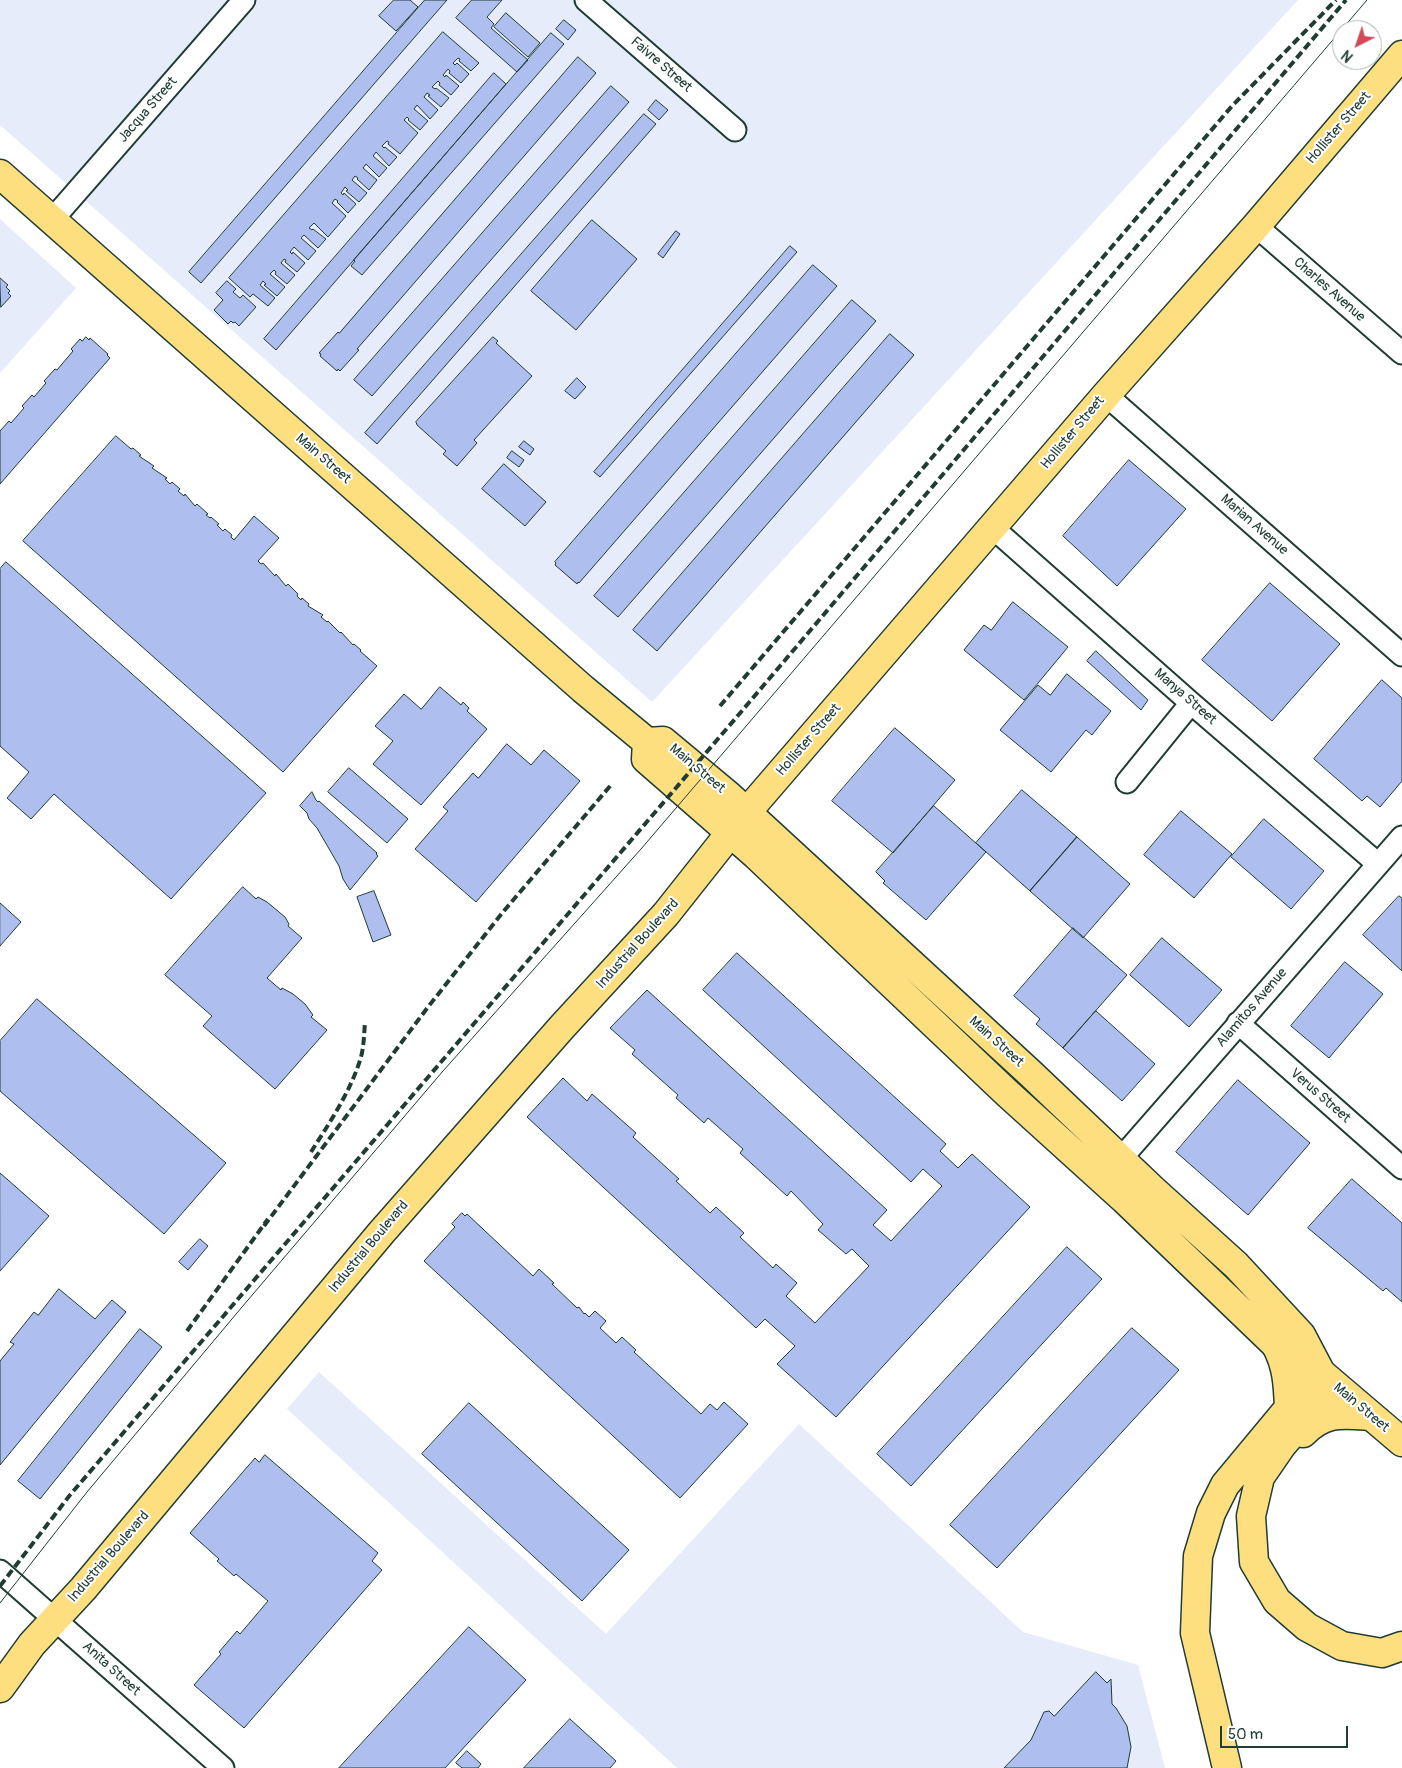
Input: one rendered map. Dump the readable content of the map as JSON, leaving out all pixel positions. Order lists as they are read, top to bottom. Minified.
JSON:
{"streets":{"main road":["Hollister Street","Main Street","Industrial Boulevard"],"street":["Faivre Street","Jacqua Street","Charles Avenue","Marian Avenue","Manya Street","Alamitos Avenue","Verus Street","Anita Street"]},"crossings":[["Jacqua Street","Main Street"],["Hollister Street","Charles Avenue"],["Hollister Street","Main Street"],["Hollister Street","Marian Avenue"],["Hollister Street","Manya Street"],["Hollister Street","Industrial Boulevard"],["Main Street","Industrial Boulevard"],["Main Street","Alamitos Avenue"],["Manya Street","Alamitos Avenue"],["Industrial Boulevard","Anita Street"],["Alamitos Avenue","Verus Street"]],"scale_bar":"50 m","north":"bottom left"}
